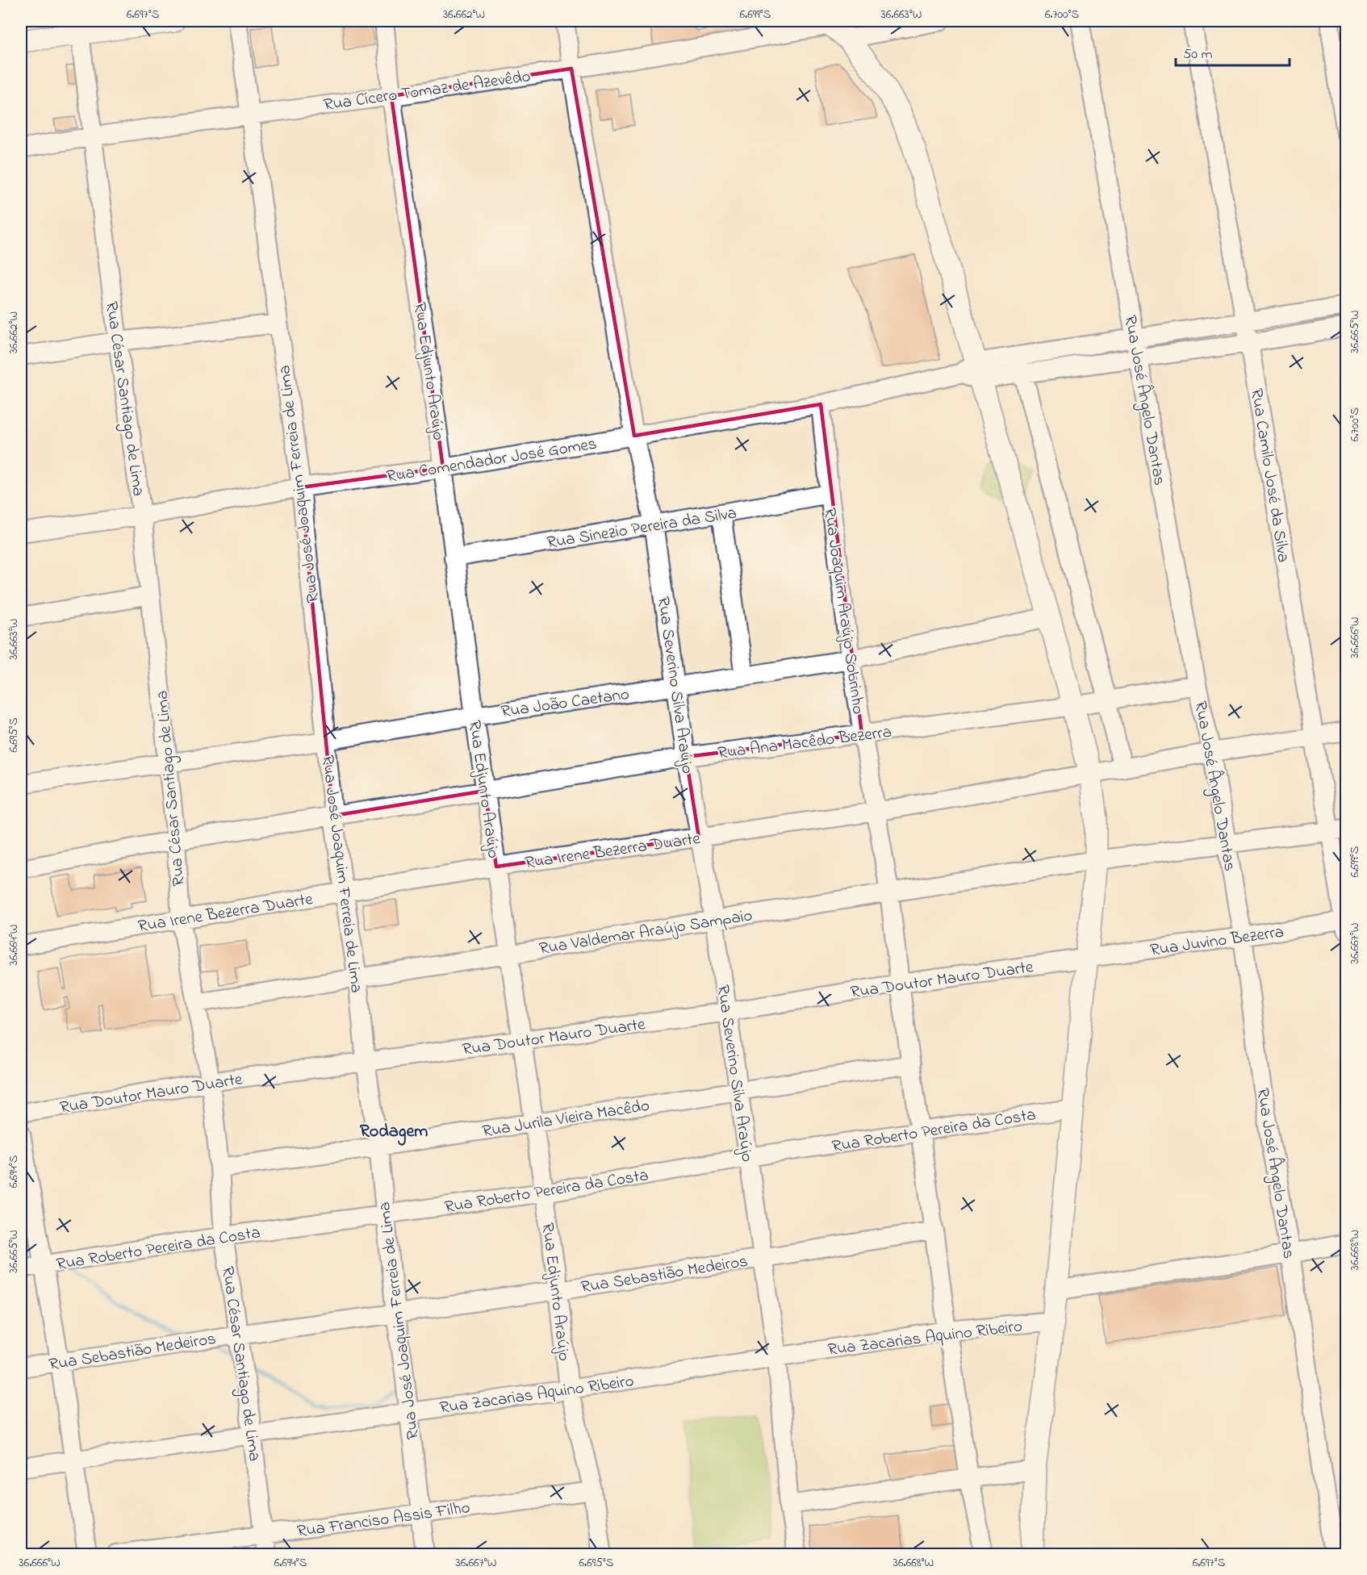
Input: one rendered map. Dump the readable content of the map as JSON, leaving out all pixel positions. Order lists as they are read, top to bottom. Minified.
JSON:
{"streets":{"street":["Rua Cícero Tomaz de Azevêdo","Rua Edjunto Araújo","Rua César Santiago de Lima","Rua José Ângelo Dantas","Rua Comendador José Gomes","Rua Camilo José da Silva","Rua José Joaquim Ferreia de Lima","Rua Sinezio Pereira da Silva","Rua Joaquim Araújo Sobrinho","Rua Severino Silva Araújo","Rua João Caetano","Rua Ana Macêdo Bezerra","Rua Irene Bezerra Duarte","Rua Valdemar Araújo Sampaio","Rua Juvino Bezerra","Rua Doutor Mauro Duarte","Rua Jurila Vieira Macêdo","Rua Roberto Pereira da Costa","Rua Sebastião Medeiros","Rua Zacarias Aquino Ribeiro","Rua Franciso Assis Filho"]},"crossings":[["Rua Cícero Tomaz de Azevêdo","Rua Edjunto Araújo"],["Rua Cícero Tomaz de Azevêdo","Rua César Santiago de Lima"],["Rua Cícero Tomaz de Azevêdo","Rua José Joaquim Ferreia de Lima"],["Rua Cícero Tomaz de Azevêdo","Rua Severino Silva Araújo"],["Rua Edjunto Araújo","Rua Comendador José Gomes"],["Rua Edjunto Araújo","Rua Sinezio Pereira da Silva"],["Rua Edjunto Araújo","Rua João Caetano"],["Rua Edjunto Araújo","Rua Ana Macêdo Bezerra"],["Rua Edjunto Araújo","Rua Irene Bezerra Duarte"],["Rua Edjunto Araújo","Rua Valdemar Araújo Sampaio"],["Rua Edjunto Araújo","Rua Doutor Mauro Duarte"],["Rua Edjunto Araújo","Rua Jurila Vieira Macêdo"],["Rua Edjunto Araújo","Rua Roberto Pereira da Costa"],["Rua Edjunto Araújo","Rua Sebastião Medeiros"],["Rua Edjunto Araújo","Rua Zacarias Aquino Ribeiro"],["Rua Edjunto Araújo","Rua Franciso Assis Filho"],["Rua César Santiago de Lima","Rua Comendador José Gomes"],["Rua César Santiago de Lima","Rua João Caetano"],["Rua César Santiago de Lima","Rua Ana Macêdo Bezerra"],["Rua César Santiago de Lima","Rua Irene Bezerra Duarte"],["Rua César Santiago de Lima","Rua Valdemar Araújo Sampaio"],["Rua César Santiago de Lima","Rua Doutor Mauro Duarte"],["Rua César Santiago de Lima","Rua Jurila Vieira Macêdo"],["Rua César Santiago de Lima","Rua Roberto Pereira da Costa"],["Rua César Santiago de Lima","Rua Sebastião Medeiros"],["Rua César Santiago de Lima","Rua Zacarias Aquino Ribeiro"],["Rua César Santiago de Lima","Rua Franciso Assis Filho"],["Rua José Ângelo Dantas","Rua Ana Macêdo Bezerra"],["Rua José Ângelo Dantas","Rua Irene Bezerra Duarte"],["Rua José Ângelo Dantas","Rua Valdemar Araújo Sampaio"],["Rua José Ângelo Dantas","Rua Juvino Bezerra"],["Rua Comendador José Gomes","Rua José Joaquim Ferreia de Lima"],["Rua Comendador José Gomes","Rua Joaquim Araújo Sobrinho"],["Rua Comendador José Gomes","Rua Severino Silva Araújo"],["Rua Camilo José da Silva","Rua Irene Bezerra Duarte"],["Rua Camilo José da Silva","Rua Valdemar Araújo Sampaio"],["Rua Camilo José da Silva","Rua Juvino Bezerra"],["Rua José Joaquim Ferreia de Lima","Rua João Caetano"],["Rua José Joaquim Ferreia de Lima","Rua Ana Macêdo Bezerra"],["Rua José Joaquim Ferreia de Lima","Rua Irene Bezerra Duarte"],["Rua José Joaquim Ferreia de Lima","Rua Valdemar Araújo Sampaio"],["Rua José Joaquim Ferreia de Lima","Rua Doutor Mauro Duarte"],["Rua José Joaquim Ferreia de Lima","Rua Jurila Vieira Macêdo"],["Rua José Joaquim Ferreia de Lima","Rua Roberto Pereira da Costa"],["Rua José Joaquim Ferreia de Lima","Rua Sebastião Medeiros"],["Rua José Joaquim Ferreia de Lima","Rua Zacarias Aquino Ribeiro"],["Rua José Joaquim Ferreia de Lima","Rua Franciso Assis Filho"],["Rua Sinezio Pereira da Silva","Rua Joaquim Araújo Sobrinho"],["Rua Sinezio Pereira da Silva","Rua Severino Silva Araújo"],["Rua Joaquim Araújo Sobrinho","Rua João Caetano"],["Rua Joaquim Araújo Sobrinho","Rua Ana Macêdo Bezerra"],["Rua Joaquim Araújo Sobrinho","Rua Irene Bezerra Duarte"],["Rua Joaquim Araújo Sobrinho","Rua Valdemar Araújo Sampaio"],["Rua Joaquim Araújo Sobrinho","Rua Doutor Mauro Duarte"],["Rua Joaquim Araújo Sobrinho","Rua Jurila Vieira Macêdo"],["Rua Joaquim Araújo Sobrinho","Rua Roberto Pereira da Costa"],["Rua Joaquim Araújo Sobrinho","Rua Sebastião Medeiros"],["Rua Joaquim Araújo Sobrinho","Rua Zacarias Aquino Ribeiro"],["Rua Severino Silva Araújo","Rua João Caetano"],["Rua Severino Silva Araújo","Rua Ana Macêdo Bezerra"],["Rua Severino Silva Araújo","Rua Irene Bezerra Duarte"],["Rua Severino Silva Araújo","Rua Valdemar Araújo Sampaio"],["Rua Severino Silva Araújo","Rua Doutor Mauro Duarte"],["Rua Severino Silva Araújo","Rua Jurila Vieira Macêdo"],["Rua Severino Silva Araújo","Rua Roberto Pereira da Costa"],["Rua Severino Silva Araújo","Rua Sebastião Medeiros"],["Rua Severino Silva Araújo","Rua Zacarias Aquino Ribeiro"],["Rua Juvino Bezerra","Rua Doutor Mauro Duarte"]],"districts":["Rodagem"],"scale_bar":"50 m","coordinates":["6.697°S","36.662°W","6.699°S","36.663°W","6.700°S","36.665°W","36.666°W","6.695°S","36.667°W","36.664°W","6.694°S","36.668°W"]}
